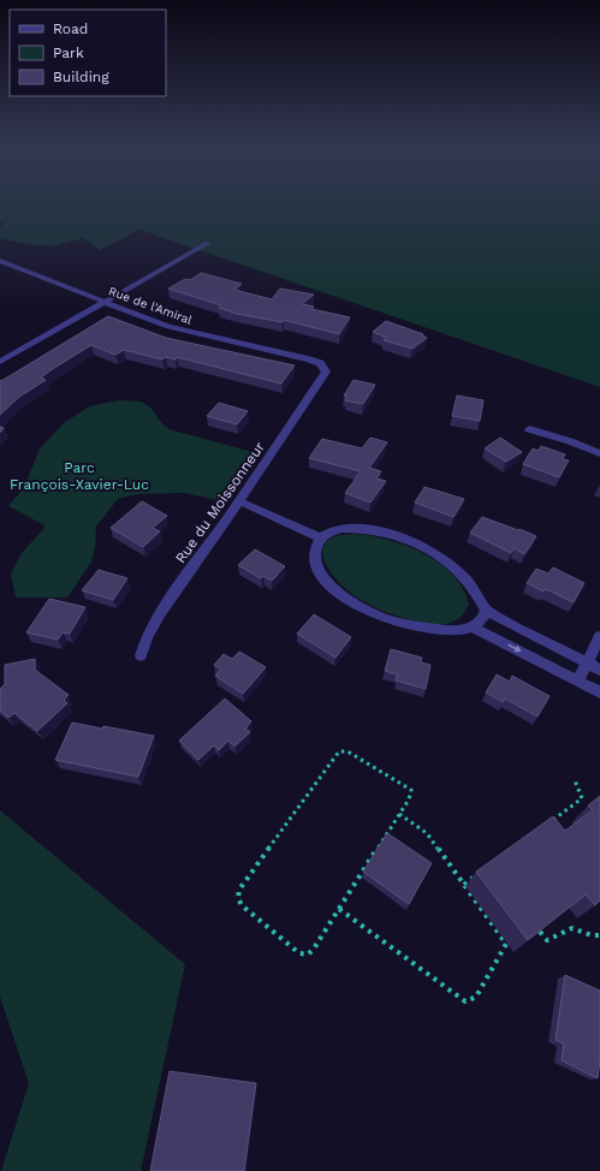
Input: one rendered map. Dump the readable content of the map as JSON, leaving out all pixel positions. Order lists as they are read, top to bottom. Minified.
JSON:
{"streets":{"street":["Rue de l'Amiral","Rue du Moissonneur"]},"crossings":[["Rue de l'Amiral","Rue du Moissonneur"]],"parks":["Parc François-Xavier-Luc"],"legend":["Road","Park","Building"]}
